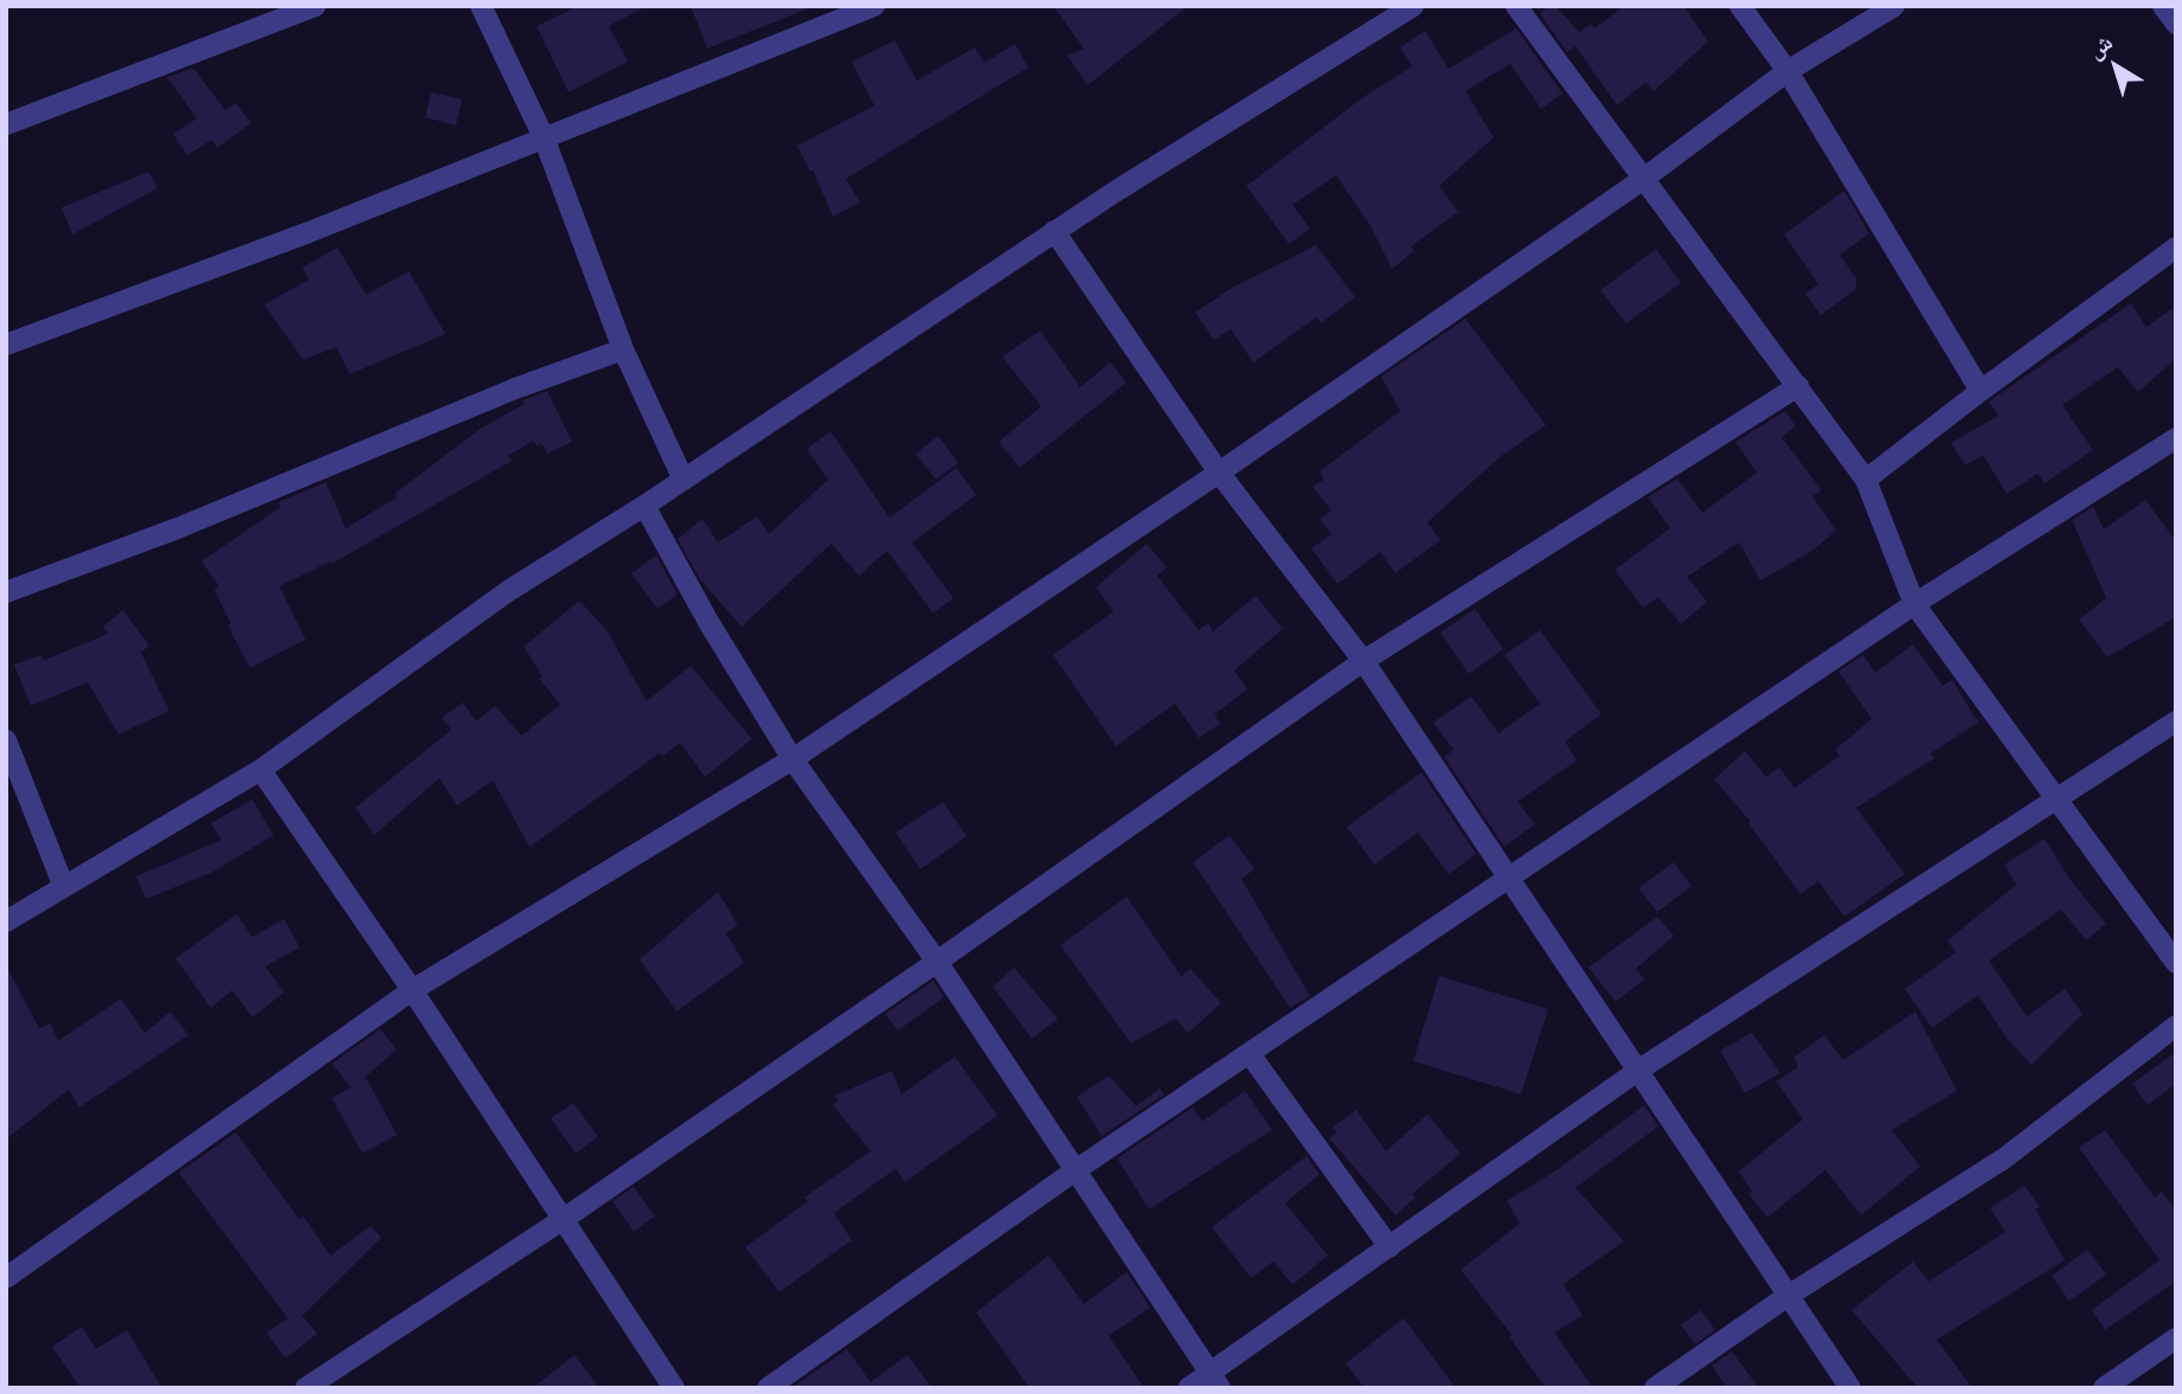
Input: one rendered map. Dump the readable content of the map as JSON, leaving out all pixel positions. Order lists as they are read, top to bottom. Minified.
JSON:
{"north":"top left"}
